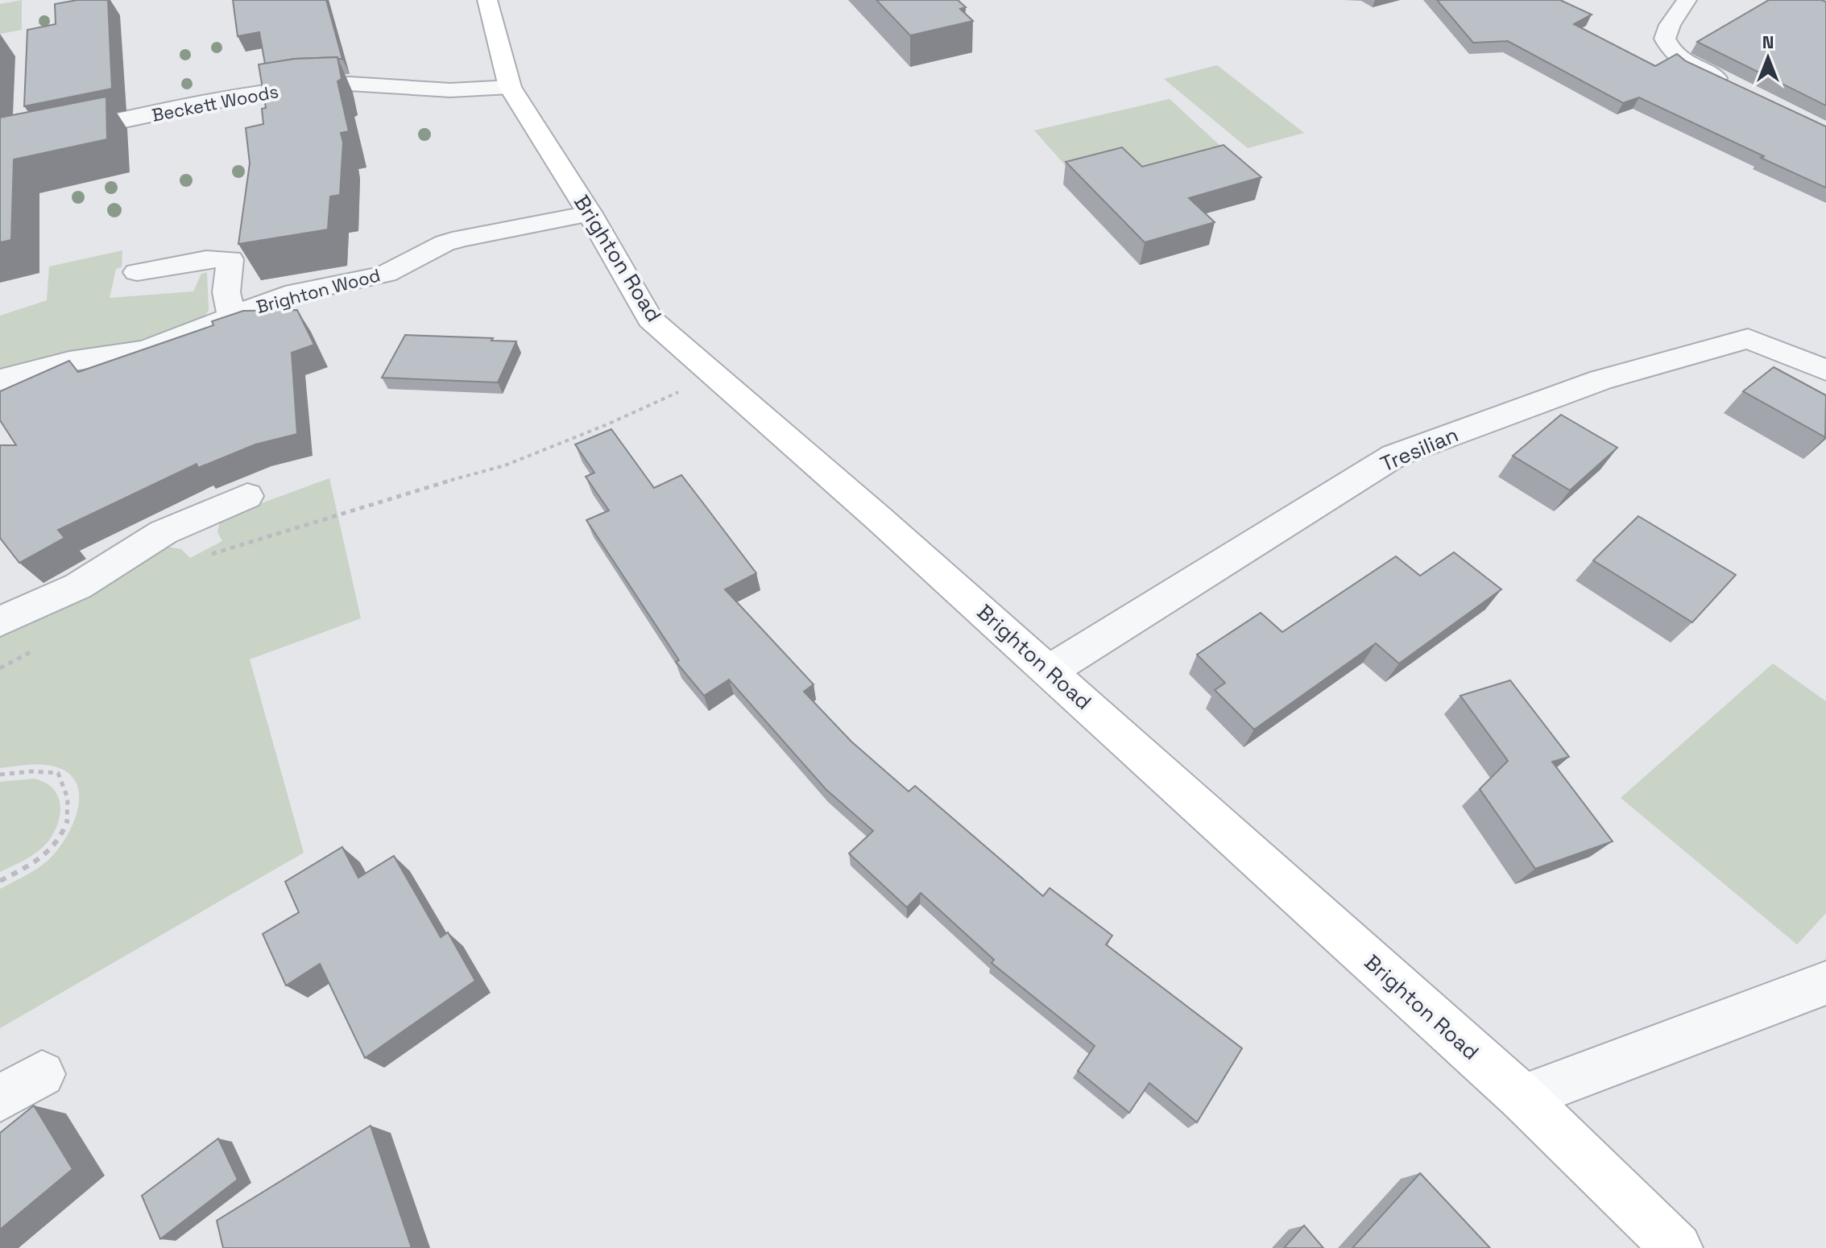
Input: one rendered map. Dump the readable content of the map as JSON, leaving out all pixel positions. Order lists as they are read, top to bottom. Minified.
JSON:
{"streets":{"street":["Beckett Woods","Brighton Road","Brighton Wood","Tresilian"]},"crossings":[["Beckett Woods","Brighton Road"],["Brighton Road","Brighton Wood"],["Brighton Road","Tresilian"]],"north":"top"}
